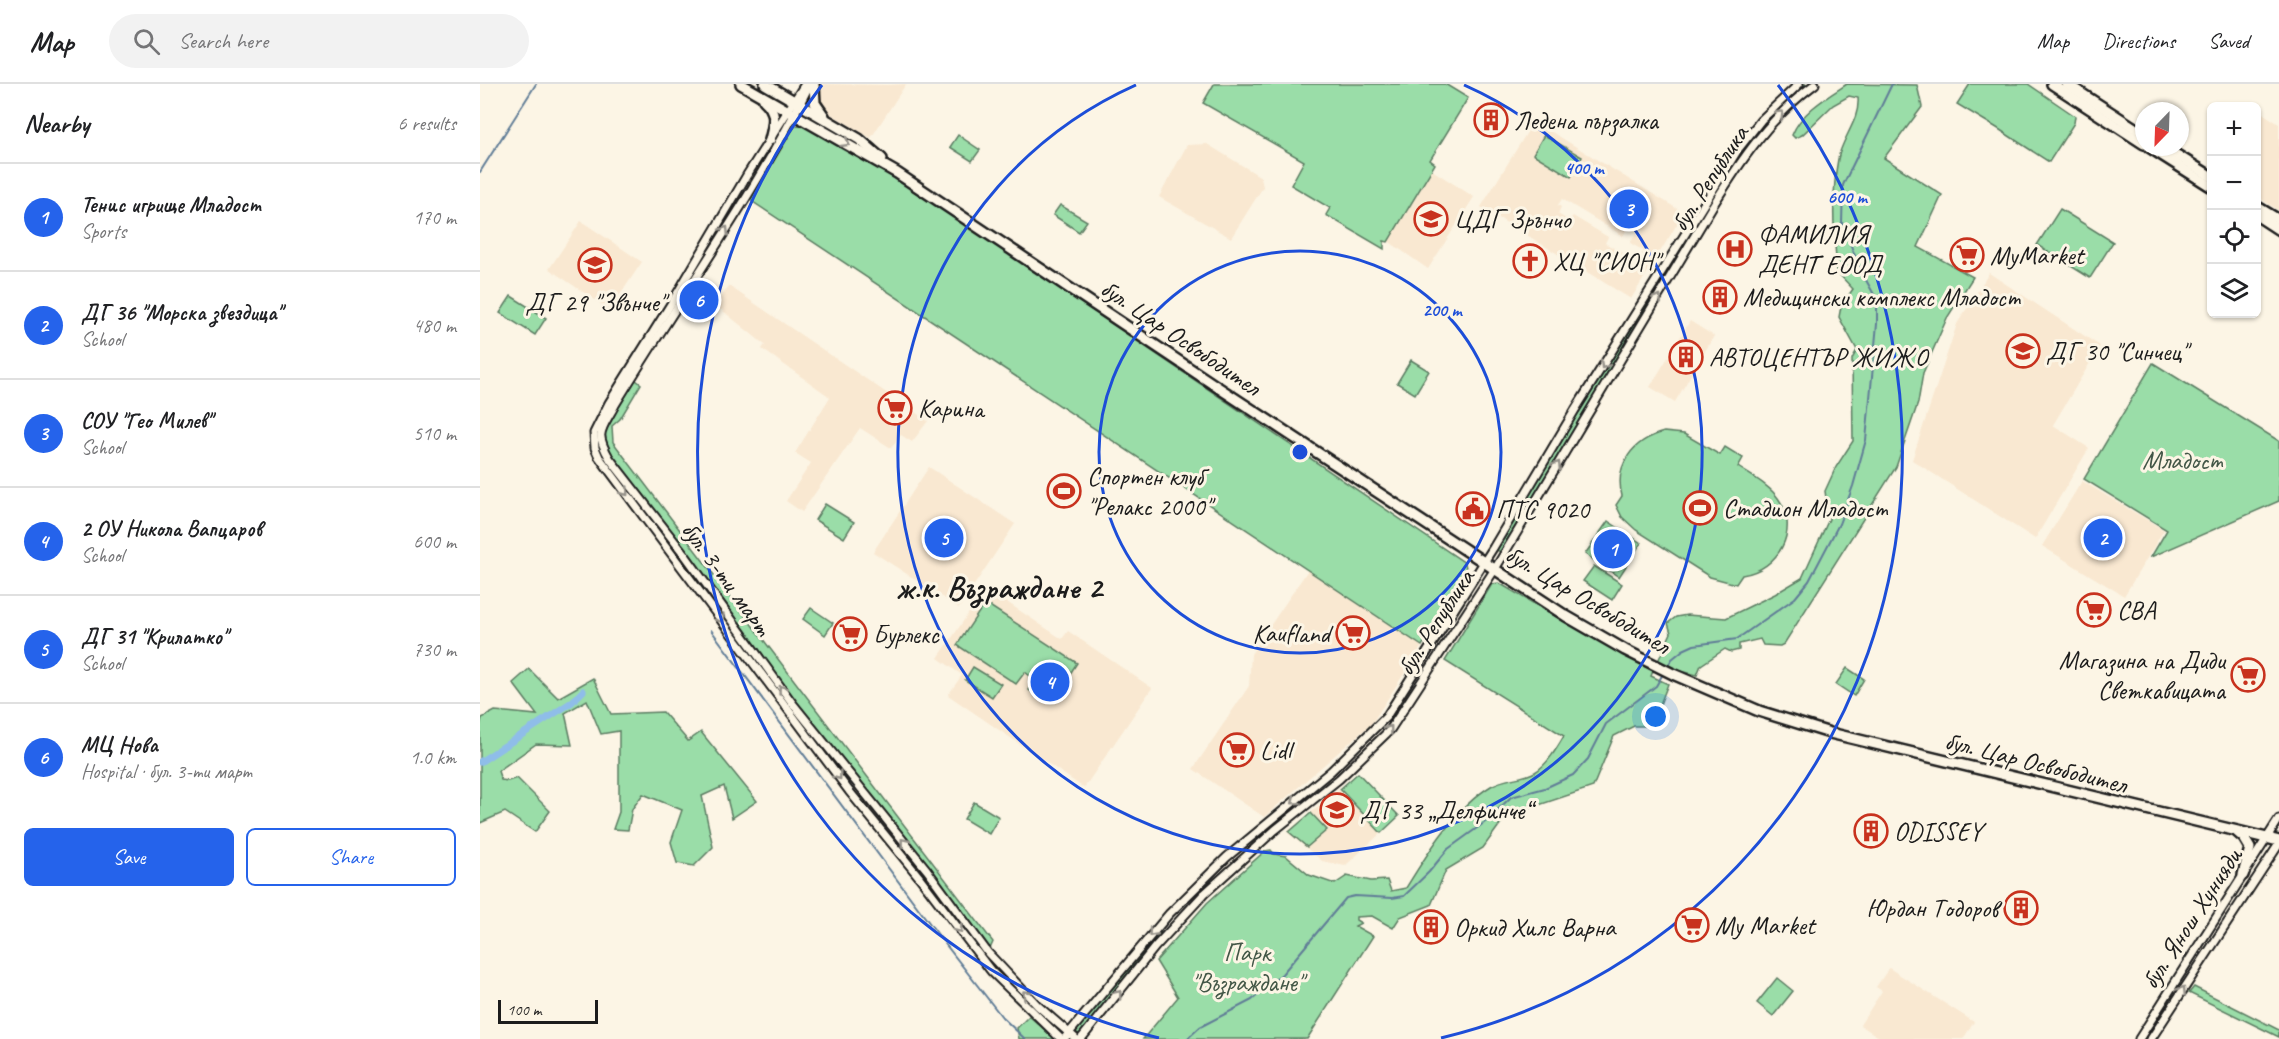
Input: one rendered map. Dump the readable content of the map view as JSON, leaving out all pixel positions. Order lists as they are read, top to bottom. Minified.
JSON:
{"streets":{"main road":["бул. Цар Освободител"],"street":["бул. Република","бул. 3-ти март","бул. Янош Хунияди"]},"crossings":[["бул. Република","бул. Цар Освободител"],["бул. Република","бул. 3-ти март"],["бул. Цар Освободител","бул. 3-ти март"],["бул. Цар Освободител","бул. Янош Хунияди"]],"districts":["ж.к. Възраждане 2"],"parks":["Младост","Парк \"Възраждане\""],"places":{"building":["Ледена пързалка","Медицински комплекс Младост","АВТОЦЕНТЪР ЖИЖО","ODISSEY","Юрдан Тодоров","Оркид Хилс Варна"],"school or university":["ЦДГ Зрънчо","ДГ 29 \"Звънче\"","ДГ 30 \"Синчец\"","ДГ 33 „Делфинче“"],"hospital":["ФАМИЛИЯ ДЕНТ ЕООД"],"supermarket":["MyMarket","Карина","CBA","Kaufland","Бурлекс","Магазина на Диди Светкавицата","Lidl","My Market"],"church":["ХЦ \"СИОН\""],"sports":["Спортен клуб \"Релакс 2000\"","Стадион Младост"],"public building":["ПТС 9020"]},"scale_bar":"100 m","north":"bottom left","page":{"header":"Map","search":"Search here","nav":["Map","Directions","Saved"],"heading":["Nearby","6 results"],"map_buttons":["+","−"],"list":[{"mark":"1","name":"Тенис игрище Младост","note":"Sports","value":"170 m"},{"mark":"2","name":"ДГ 36 \"Морска звездица\"","note":"School","value":"480 m"},{"mark":"3","name":"СОУ \"Гео Милев\"","note":"School","value":"510 m"},{"mark":"4","name":"2 ОУ Никола Вапцаров","note":"School","value":"600 m"},{"mark":"5","name":"ДГ 31 \"Крилатко\"","note":"School","value":"730 m"},{"mark":"6","name":"МЦ Нова","note":"Hospital · бул. 3-ти март","value":"1.0 km"}],"pins":["3","6","2","5","1","4"],"buttons":["Save","Share"],"scale":"100 m"},"rings":["400 m","600 m","200 m"]}
